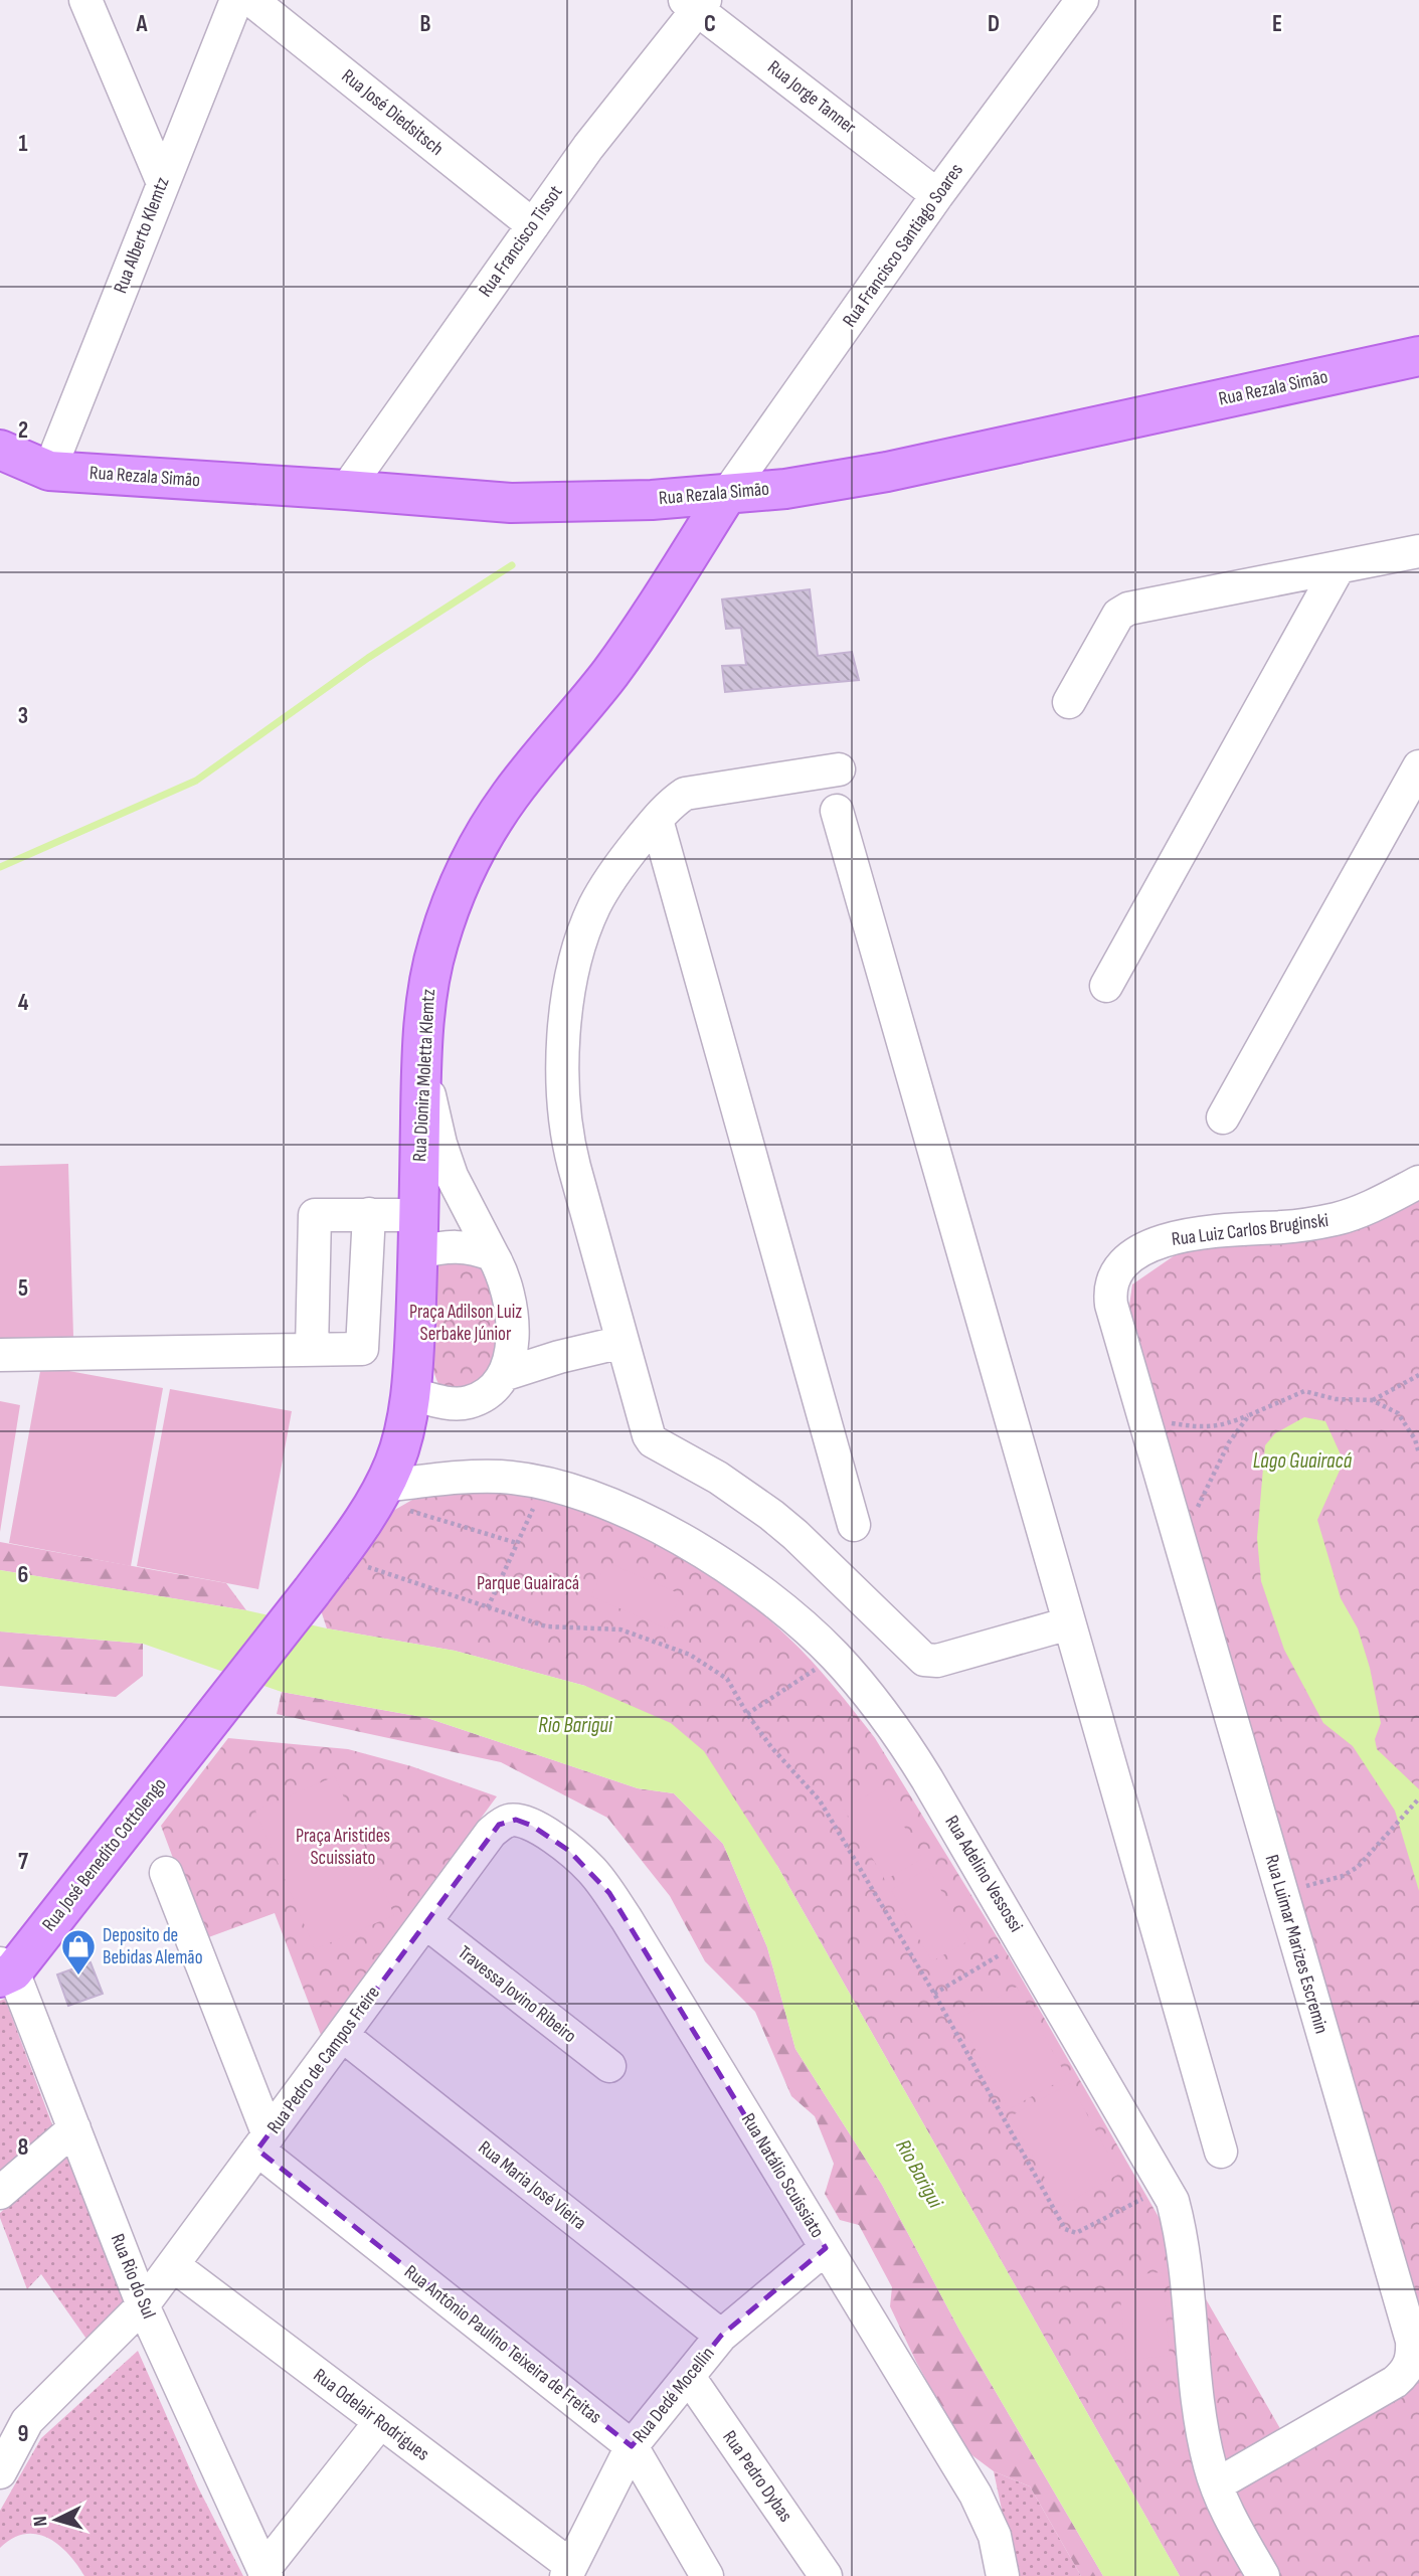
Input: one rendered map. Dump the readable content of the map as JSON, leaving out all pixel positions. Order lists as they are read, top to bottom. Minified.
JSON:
{"streets":{"main road":["Rua Rezala Simão","Rua Dionira Moletta Klemtz","Rua José Benedito Cottolengo"],"street":["Rua Jorge Tanner","Rua José Diedsitsch","Rua Alberto Klemtz","Rua Francisco Tissot","Rua Francisco Santiago Soares","Rua Luiz Carlos Bruginski","Rua Adelino Vessossi","Rua Luimar Marizes Escremin","Travessa Jovino Ribeiro","Rua Pedro de Campos Freire","Rua Natálio Scuissiato","Rua Maria José Vieira","Rua Rio do Sul","Rua Antônio Paulino Teixeira de Freitas","Rua Dedé Mocellin","Rua Odelair Rodrigues","Rua Pedro Dybas"]},"crossings":[["Rua Jorge Tanner","Rua Francisco Tissot"],["Rua Jorge Tanner","Rua Francisco Santiago Soares"],["Rua José Diedsitsch","Rua Francisco Tissot"],["Rua Alberto Klemtz","Rua Rezala Simão"],["Rua Francisco Tissot","Rua Rezala Simão"],["Rua Francisco Santiago Soares","Rua Rezala Simão"],["Rua Francisco Santiago Soares","Rua Dionira Moletta Klemtz"],["Rua Rezala Simão","Rua Dionira Moletta Klemtz"],["Rua Dionira Moletta Klemtz","Rua José Benedito Cottolengo"],["Rua Dionira Moletta Klemtz","Rua Adelino Vessossi"],["Rua Luiz Carlos Bruginski","Rua Luimar Marizes Escremin"],["Rua José Benedito Cottolengo","Rua Rio do Sul"],["Rua Adelino Vessossi","Rua Luimar Marizes Escremin"],["Travessa Jovino Ribeiro","Rua Pedro de Campos Freire"],["Rua Pedro de Campos Freire","Rua Natálio Scuissiato"],["Rua Pedro de Campos Freire","Rua Maria José Vieira"],["Rua Pedro de Campos Freire","Rua Rio do Sul"],["Rua Pedro de Campos Freire","Rua Antônio Paulino Teixeira de Freitas"],["Rua Pedro de Campos Freire","Rua Odelair Rodrigues"],["Rua Natálio Scuissiato","Rua Dedé Mocellin"],["Rua Maria José Vieira","Rua Dedé Mocellin"],["Rua Antônio Paulino Teixeira de Freitas","Rua Dedé Mocellin"],["Rua Dedé Mocellin","Rua Odelair Rodrigues"],["Rua Dedé Mocellin","Rua Pedro Dybas"]],"water":["Lago Guairacá","Rio Barigui"],"parks":["Praça Adilson Luiz Serbake Júnior","Parque Guairacá","Praça Aristides Scuissiato"],"places":{"shop":["Deposito de Bebidas Alemão"]},"north":"left","grid":{"columns":["A","B","C","D","E"],"rows":["1","2","3","4","5","6","7","8","9"]}}
